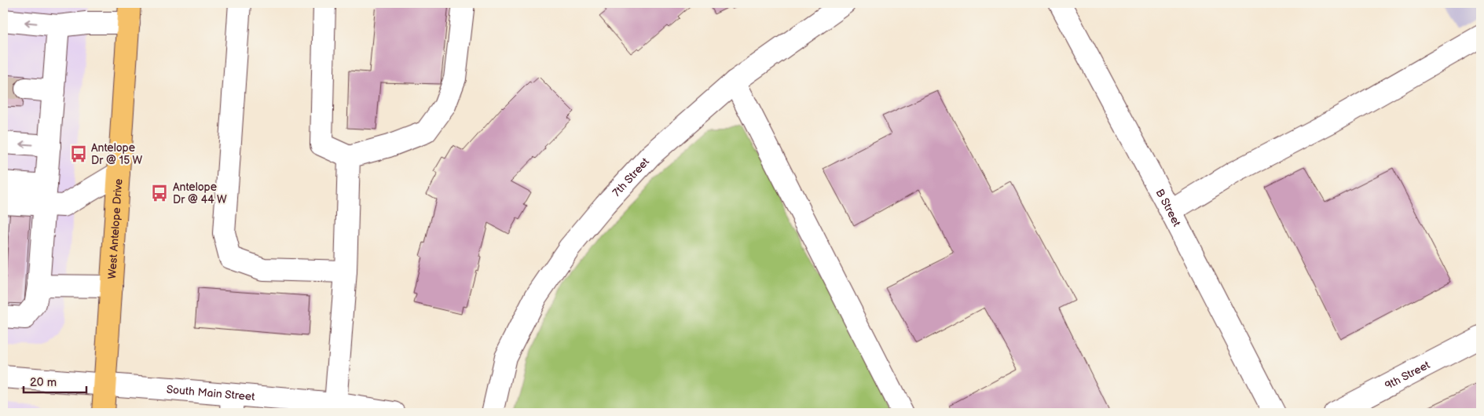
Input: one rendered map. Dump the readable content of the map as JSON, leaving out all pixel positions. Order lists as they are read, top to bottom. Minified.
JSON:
{"streets":{"main road":["West Antelope Drive"],"street":["7th Street","B Street","9th Street","South Main Street"]},"crossings":[["West Antelope Drive","South Main Street"]],"places":{"bus stop":["Antelope Dr @ 15 W","Antelope Dr @ 44 W"]},"scale_bar":"20 m"}
